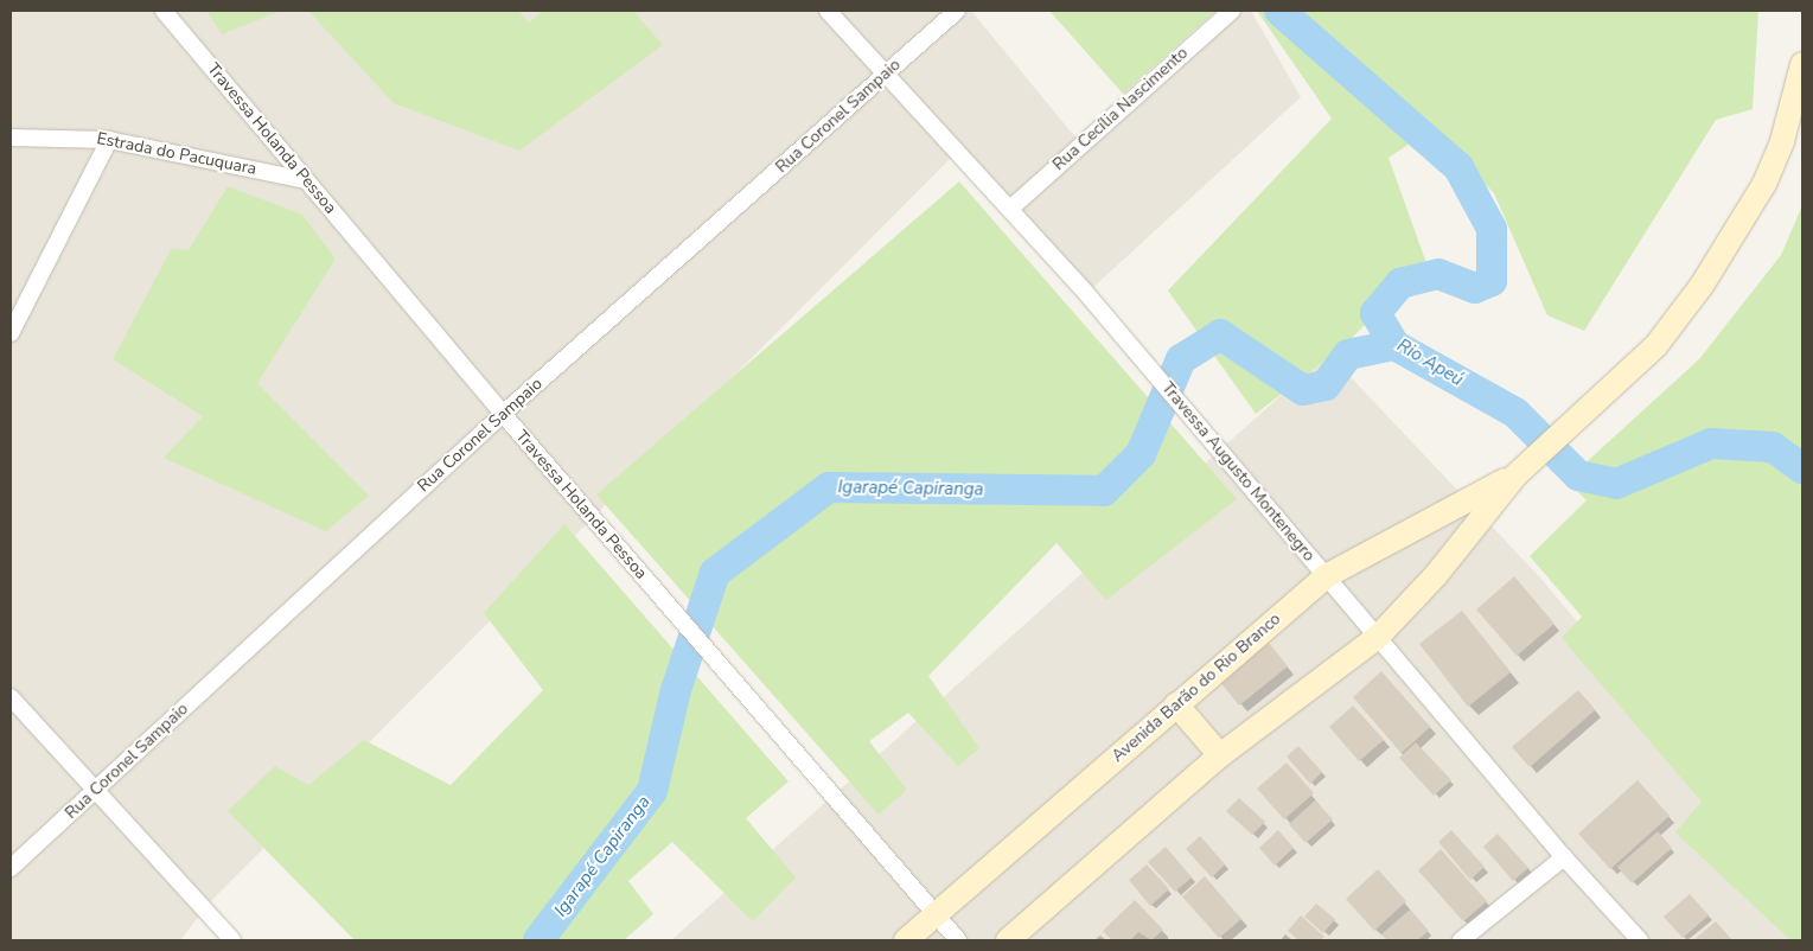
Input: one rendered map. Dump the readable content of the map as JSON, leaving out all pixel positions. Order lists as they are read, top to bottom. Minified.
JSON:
{"streets":{"main road":["Avenida Barão do Rio Branco"],"street":["Rua Cecília Nascimento","Rua Coronel Sampaio","Travessa Holanda Pessoa","Estrada do Pacuquara","Travessa Augusto Montenegro"]},"crossings":[["Rua Cecília Nascimento","Travessa Augusto Montenegro"],["Rua Coronel Sampaio","Travessa Holanda Pessoa"],["Rua Coronel Sampaio","Travessa Augusto Montenegro"],["Travessa Holanda Pessoa","Estrada do Pacuquara"],["Travessa Holanda Pessoa","Avenida Barão do Rio Branco"],["Travessa Augusto Montenegro","Avenida Barão do Rio Branco"]],"water":["Rio Apeú","Igarapé Capiranga"]}
